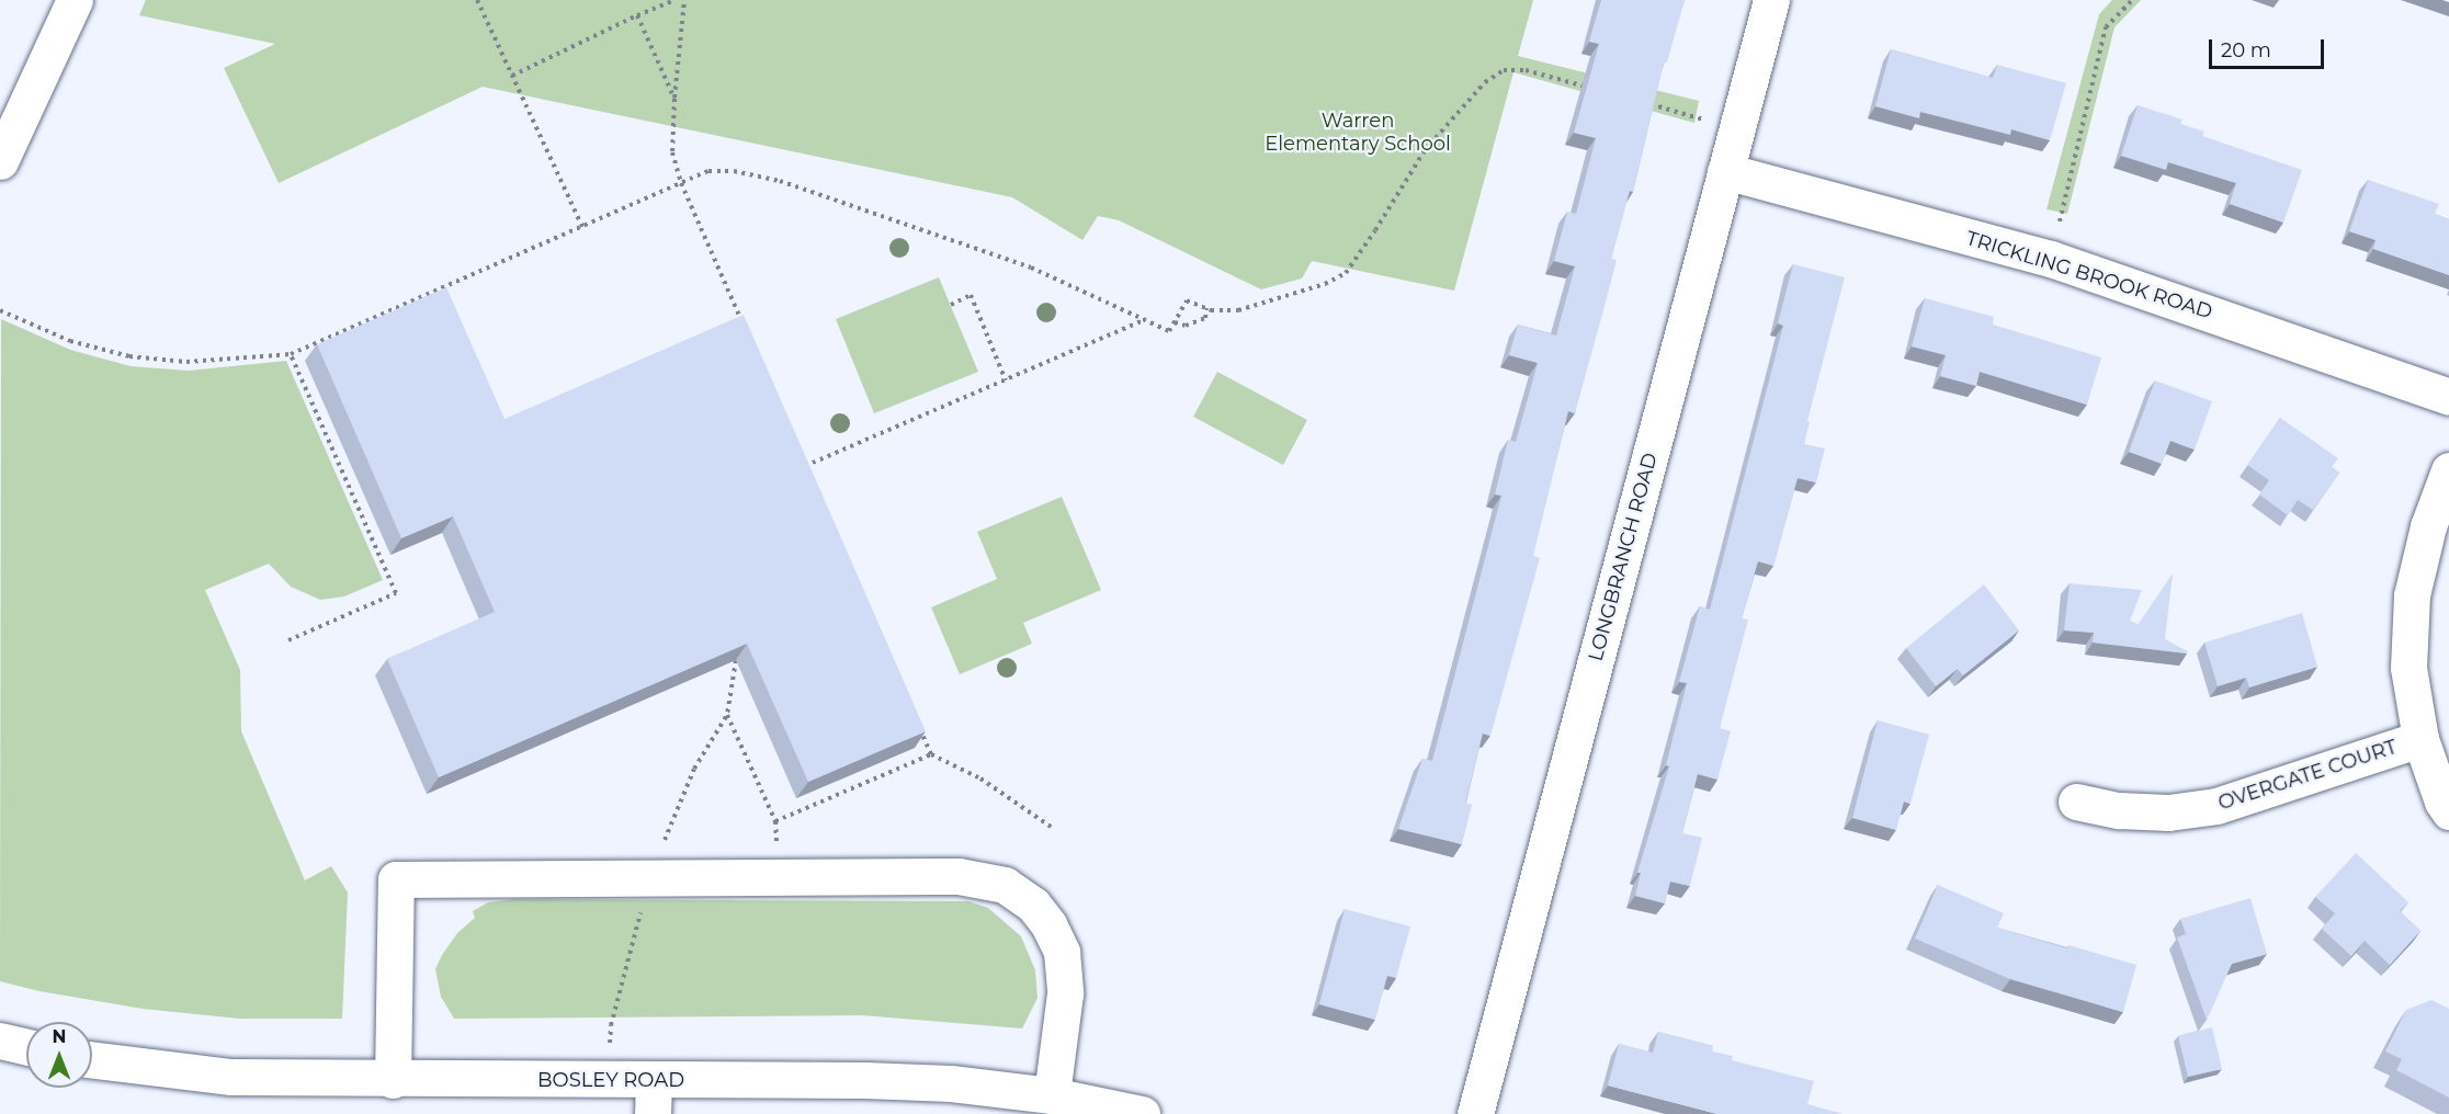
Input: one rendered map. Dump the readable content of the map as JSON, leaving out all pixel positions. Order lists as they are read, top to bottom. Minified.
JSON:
{"streets":{"street":["TRICKLING BROOK ROAD","LONGBRANCH ROAD","OVERGATE COURT","BOSLEY ROAD"]},"crossings":[["TRICKLING BROOK ROAD","LONGBRANCH ROAD"]],"parks":["Warren Elementary School"],"scale_bar":"20 m","north":"top"}
